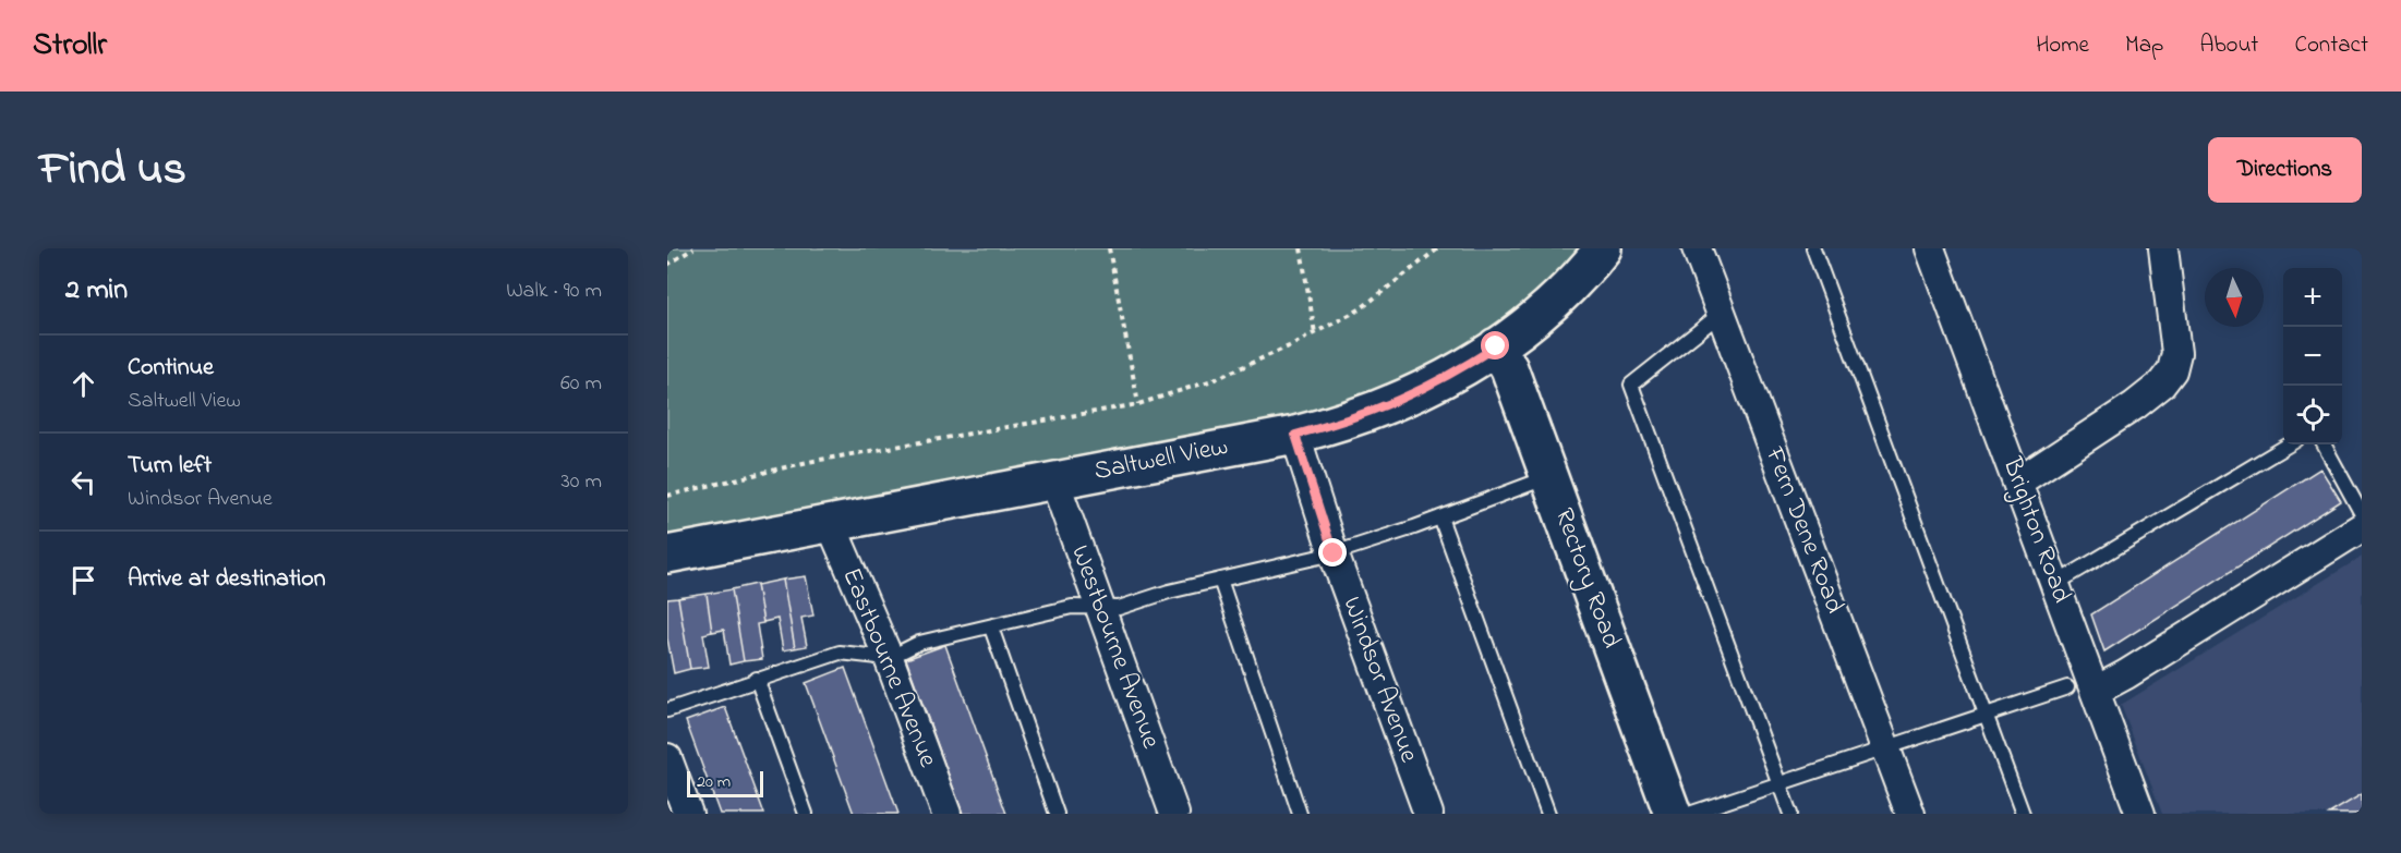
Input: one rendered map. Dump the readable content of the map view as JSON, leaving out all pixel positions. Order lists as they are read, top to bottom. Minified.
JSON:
{"streets":{"street":["Saltwell View","Fern Dene Road","Brighton Road","Rectory Road","Westbourne Avenue","Eastbourne Avenue","Windsor Avenue"]},"crossings":[["Saltwell View","Rectory Road"],["Saltwell View","Westbourne Avenue"],["Saltwell View","Eastbourne Avenue"],["Saltwell View","Windsor Avenue"]],"scale_bar":"20 m","north":"bottom","page":{"header":"Strollr","nav":["Home","Map","About","Contact"],"title":"Find us","buttons":"Directions","heading":["2 min","Walk · 90 m"],"map_buttons":["+","−"],"list":[["Continue","Saltwell View","60 m"],["Turn left","Windsor Avenue","30 m"],"Arrive at destination"],"scale":"20 m"}}
